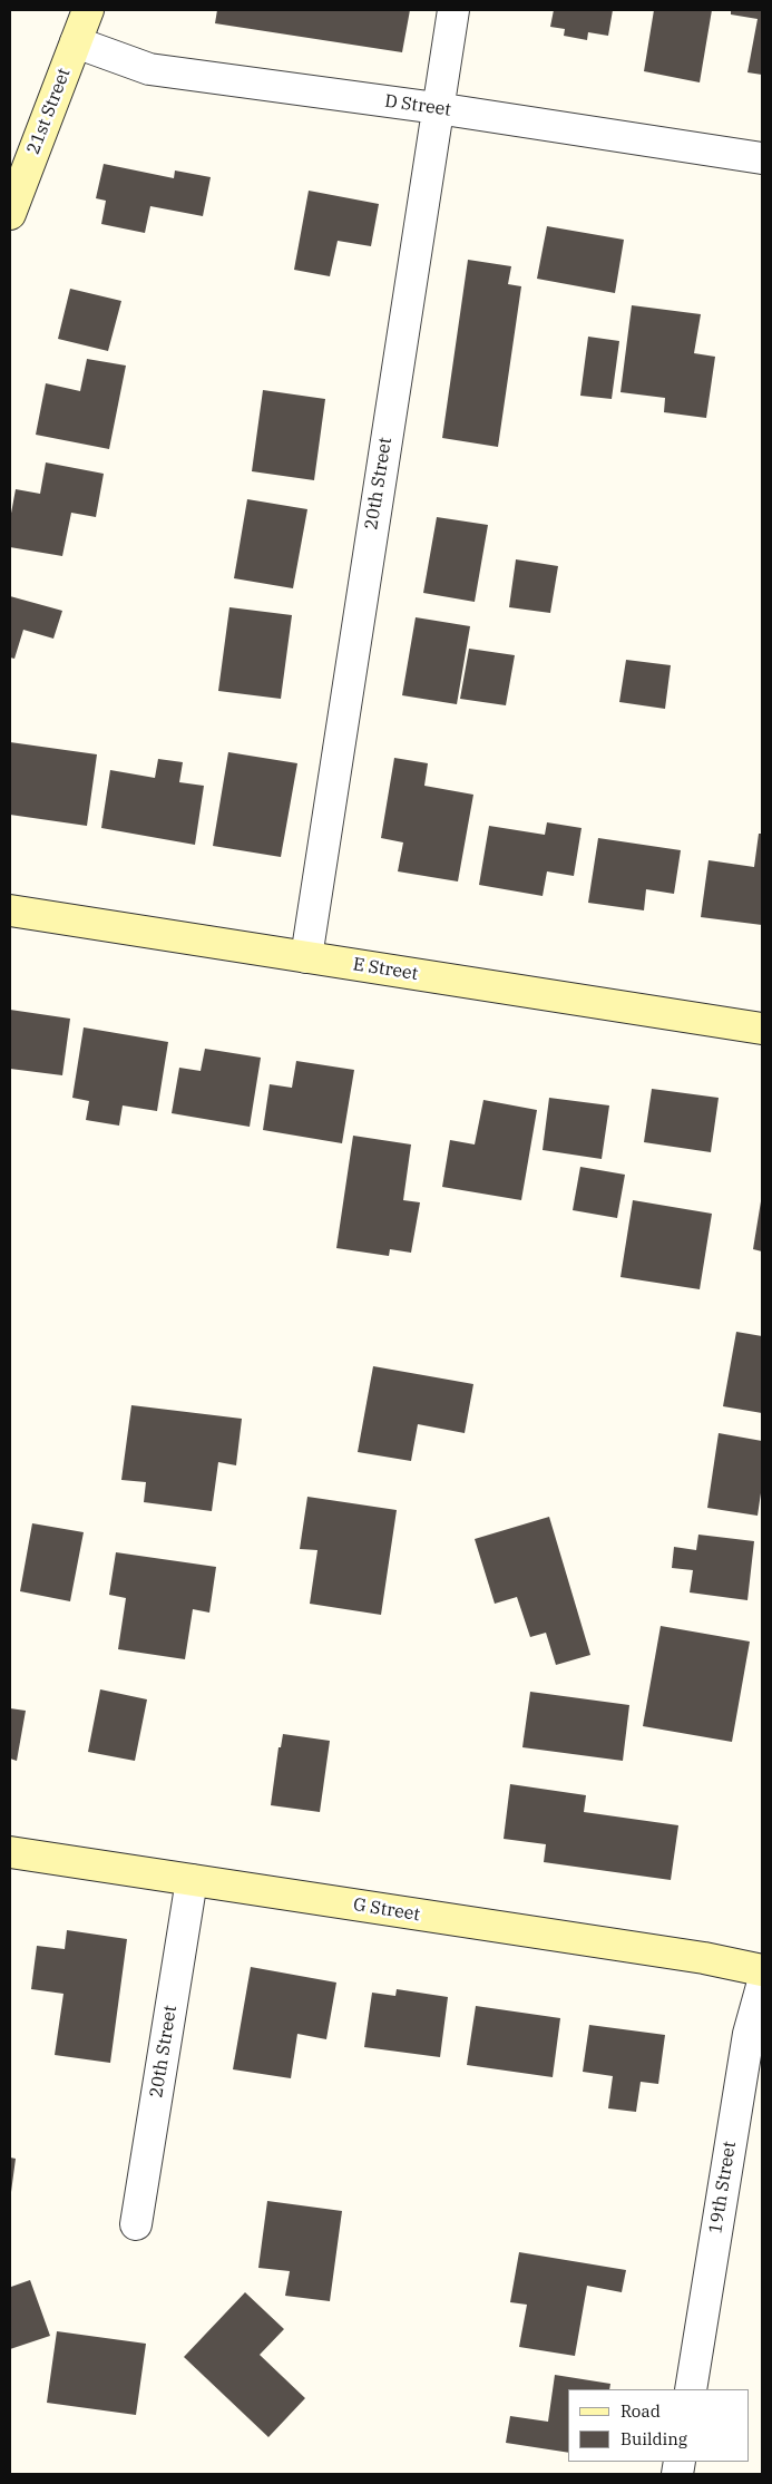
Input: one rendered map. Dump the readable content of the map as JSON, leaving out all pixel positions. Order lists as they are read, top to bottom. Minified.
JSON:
{"streets":{"street":["D Street","21st Street","20th Street","E Street","G Street","19th Street"]},"crossings":[["D Street","21st Street"],["D Street","20th Street"],["20th Street","E Street"],["20th Street","G Street"]],"legend":["Road","Building"]}
